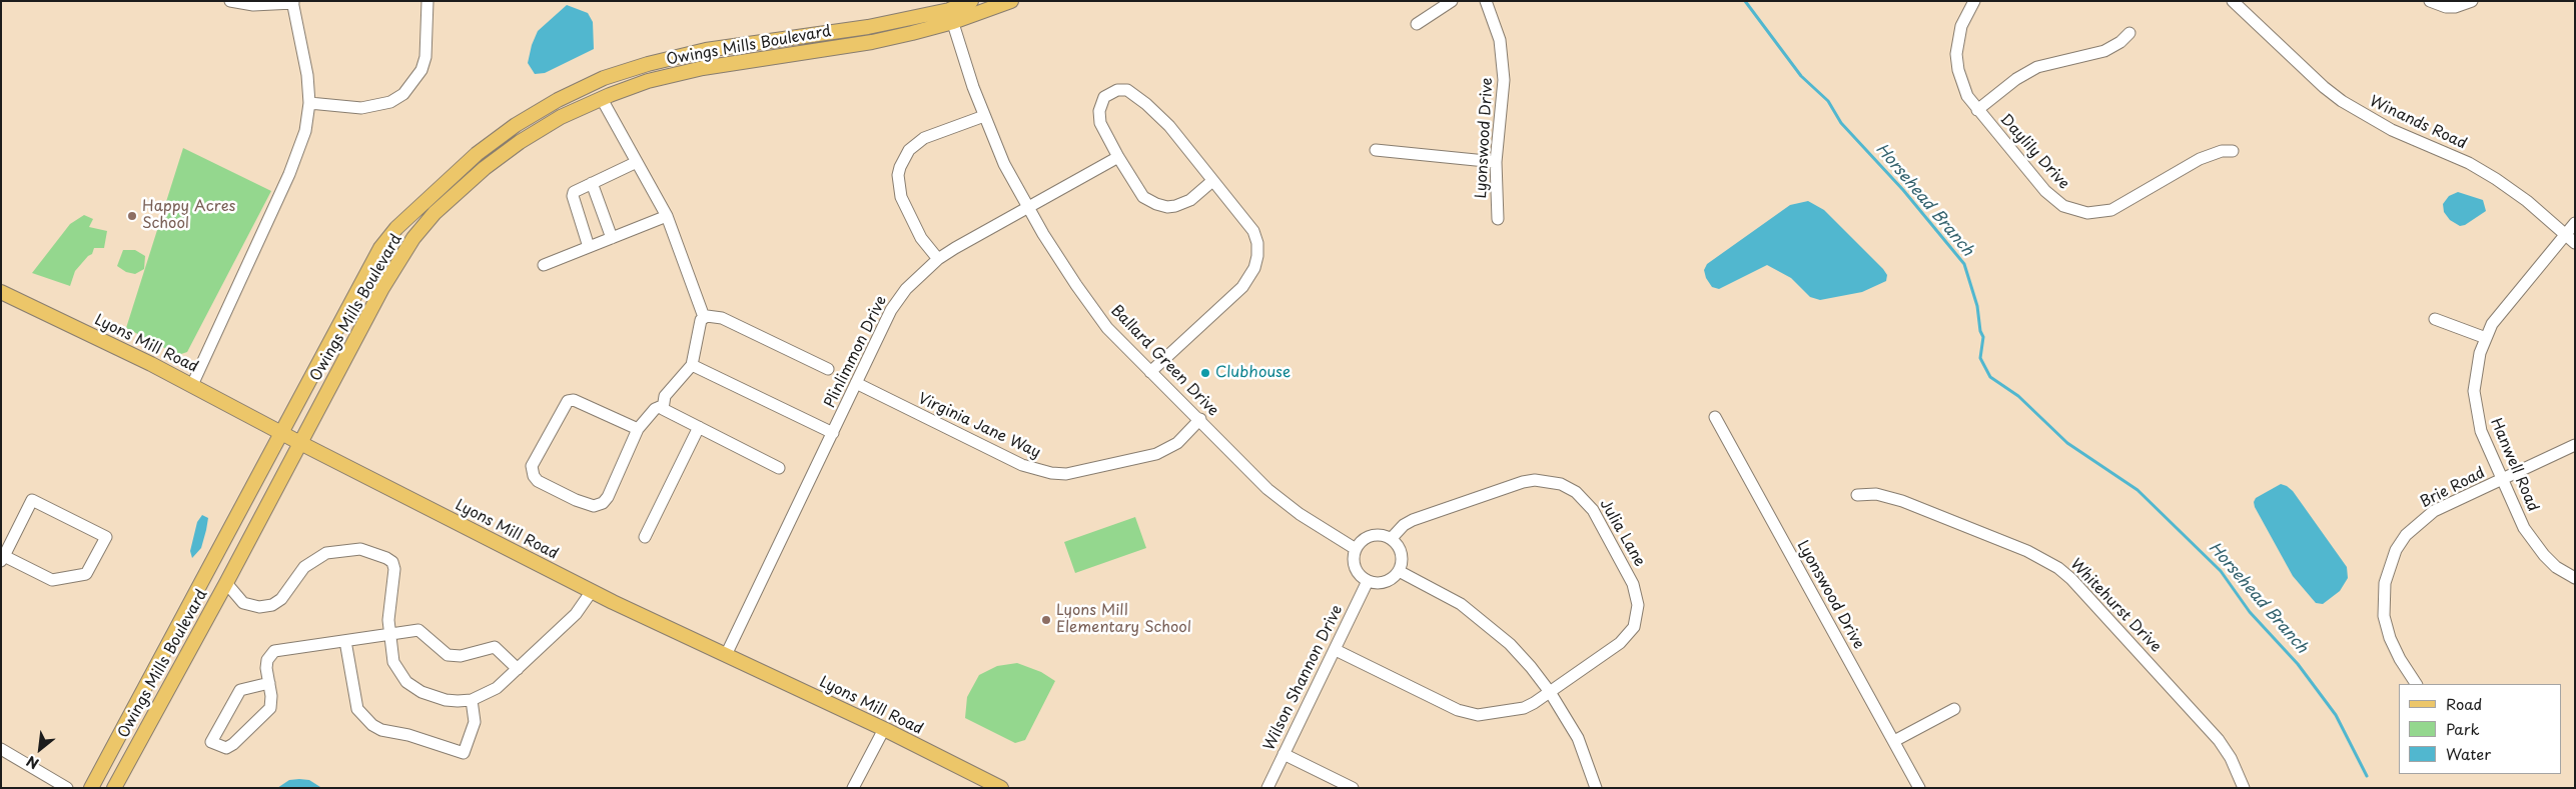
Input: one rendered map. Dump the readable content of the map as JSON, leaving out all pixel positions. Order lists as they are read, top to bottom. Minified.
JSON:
{"streets":{"main road":["Owings Mills Boulevard","Lyons Mill Road"],"street":["Winands Road","Lyonswood Drive","Daylily Drive","Plinlimmon Drive","Ballard Green Drive","Virginia Jane Way","Hanwell Road","Brie Road","Julia Lane","Whitehurst Drive","Wilson Shannon Drive"]},"crossings":[["Owings Mills Boulevard","Lyons Mill Road"],["Owings Mills Boulevard","Ballard Green Drive"],["Winands Road","Hanwell Road"],["Lyons Mill Road","Plinlimmon Drive"],["Plinlimmon Drive","Ballard Green Drive"],["Plinlimmon Drive","Virginia Jane Way"],["Ballard Green Drive","Virginia Jane Way"],["Ballard Green Drive","Julia Lane"],["Ballard Green Drive","Wilson Shannon Drive"],["Hanwell Road","Brie Road"],["Julia Lane","Wilson Shannon Drive"]],"water":["Horsehead Branch"],"places":["Happy Acres School","Clubhouse","Lyons Mill Elementary School"],"legend":["Road","Park","Water"],"north":"bottom left"}
